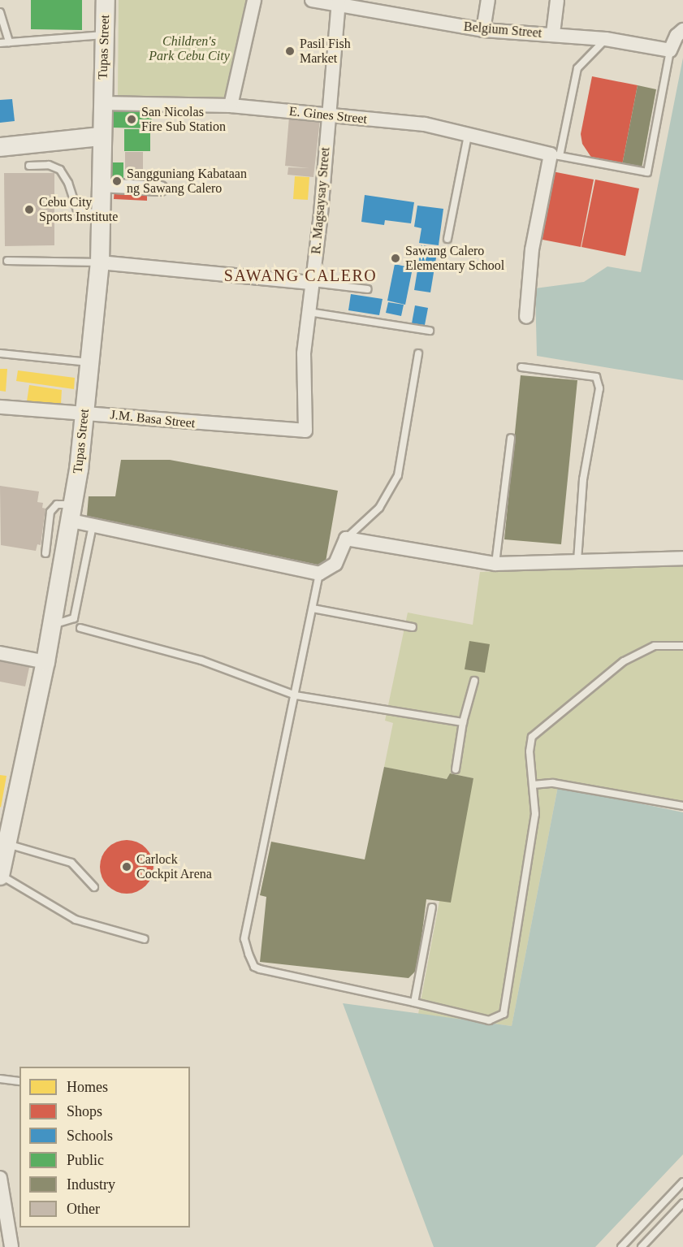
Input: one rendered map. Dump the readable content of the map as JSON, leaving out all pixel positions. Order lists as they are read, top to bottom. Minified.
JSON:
{"streets":{"street":["Belgium Street","Tupas Street","E. Gines Street","R. Magsaysay Street","J.M. Basa Street"]},"crossings":[["Belgium Street","R. Magsaysay Street"],["Tupas Street","E. Gines Street"],["Tupas Street","J.M. Basa Street"],["E. Gines Street","R. Magsaysay Street"],["R. Magsaysay Street","J.M. Basa Street"]],"districts":["SAWANG CALERO"],"parks":["Children's Park Cebu City"],"places":["Pasil Fish Market","San Nicolas Fire Sub Station","Sangguniang Kabataan ng Sawang Calero","Cebu City Sports Institute","Sawang Calero Elementary School","Carlock Cockpit Arena"],"legend":["Homes","Shops","Schools","Public","Industry","Other"]}
